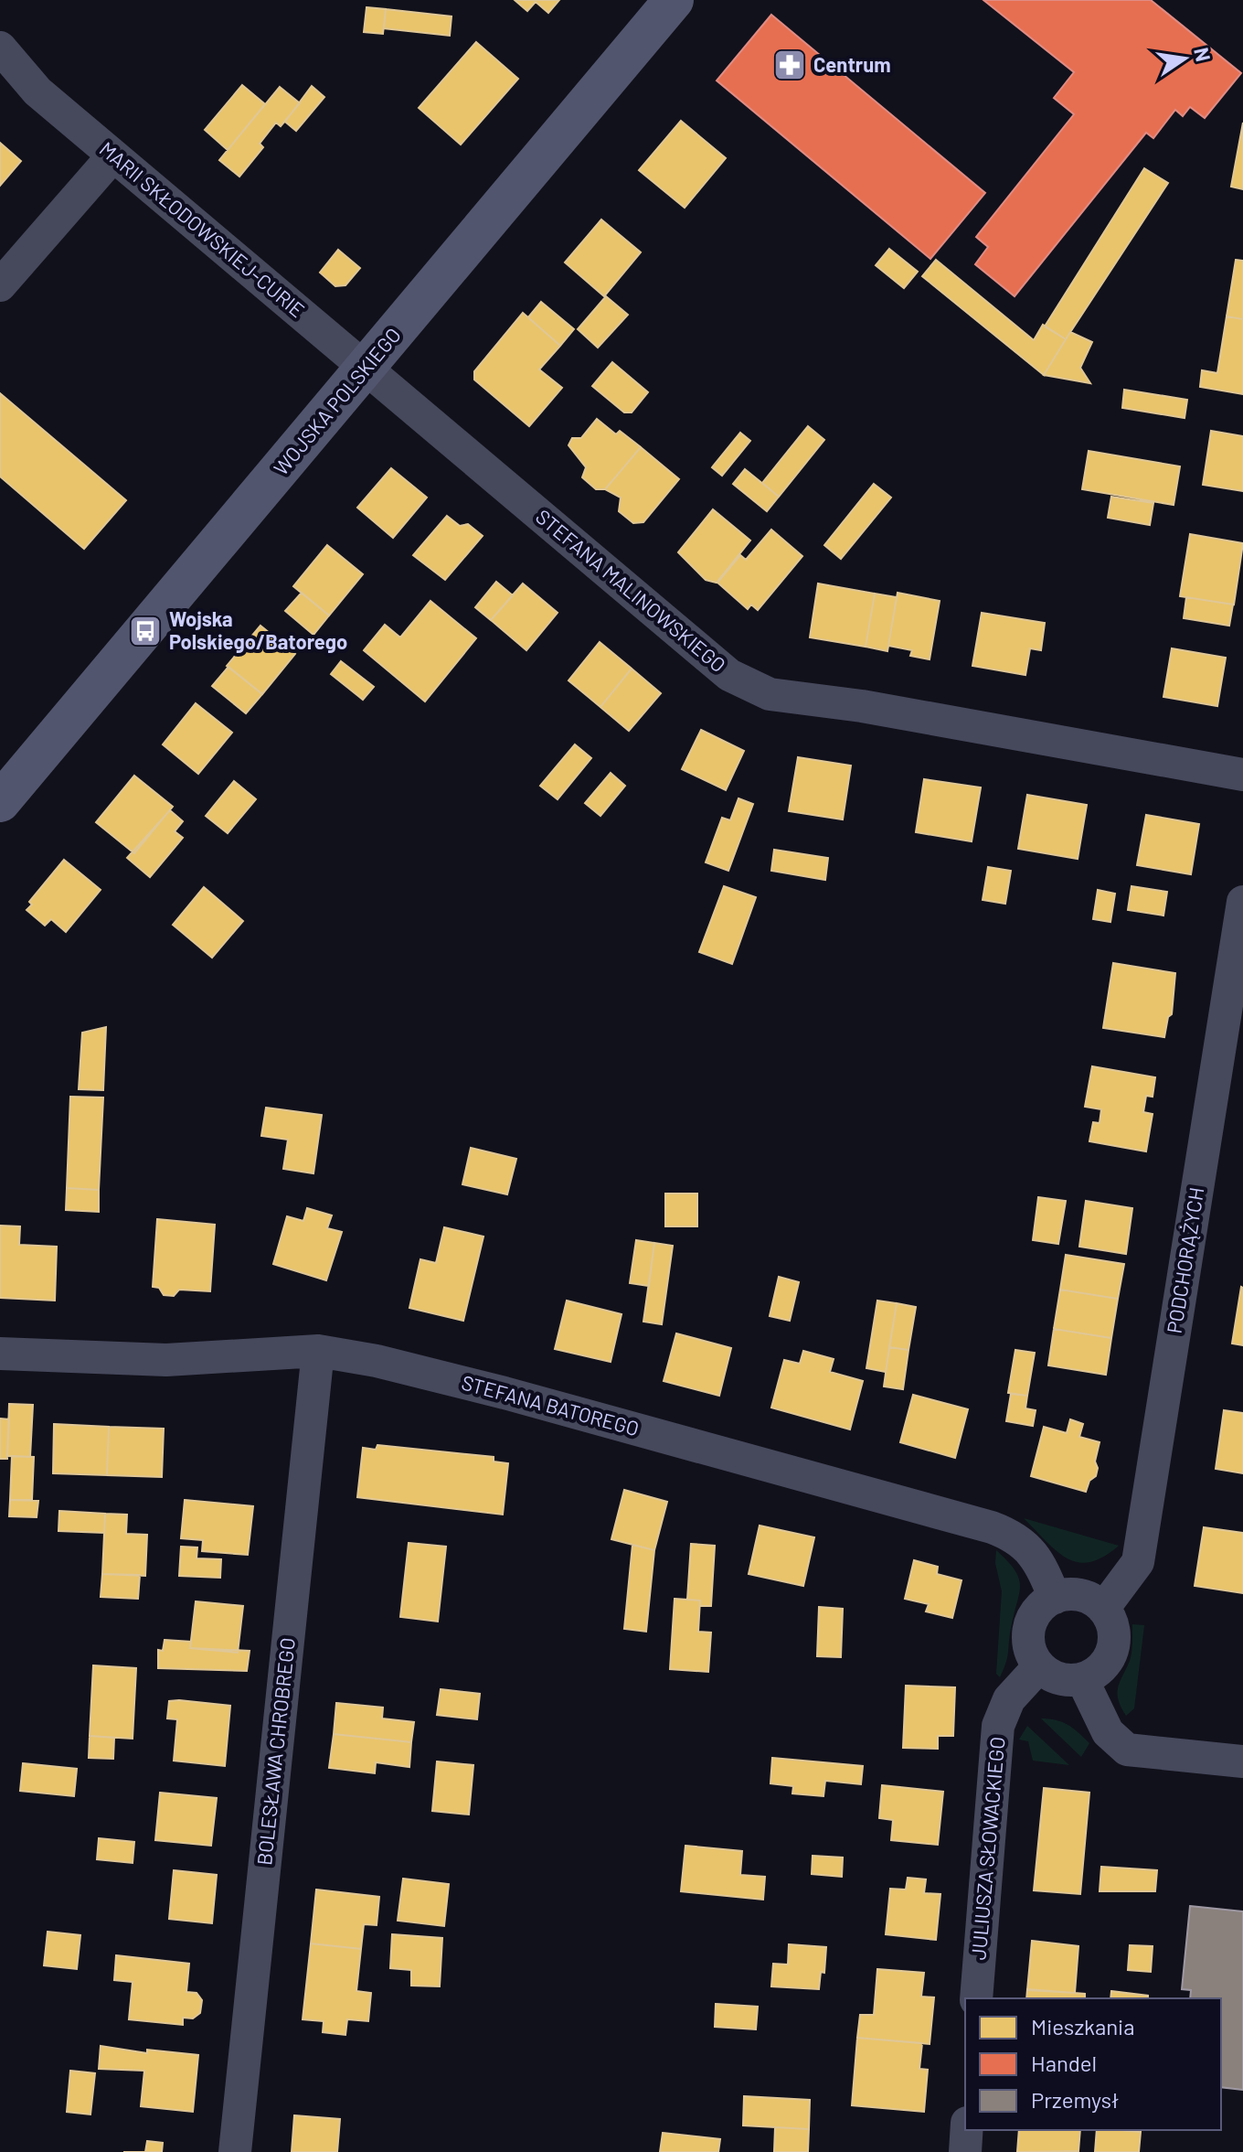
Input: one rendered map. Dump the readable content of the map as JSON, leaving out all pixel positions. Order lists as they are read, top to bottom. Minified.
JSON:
{"streets":{"main road":["WOJSKA POLSKIEGO"],"street":["MARII SKŁODOWSKIEJ-CURIE","STEFANA MALINOWSKIEGO","PODCHORĄŻYCH","STEFANA BATOREGO","BOLESŁAWA CHROBREGO","JULIUSZA SŁOWACKIEGO"]},"crossings":[["MARII SKŁODOWSKIEJ-CURIE","WOJSKA POLSKIEGO"],["MARII SKŁODOWSKIEJ-CURIE","STEFANA MALINOWSKIEGO"],["WOJSKA POLSKIEGO","STEFANA MALINOWSKIEGO"],["PODCHORĄŻYCH","STEFANA BATOREGO"],["PODCHORĄŻYCH","JULIUSZA SŁOWACKIEGO"],["STEFANA BATOREGO","BOLESŁAWA CHROBREGO"],["STEFANA BATOREGO","JULIUSZA SŁOWACKIEGO"]],"places":{"pharmacy":["Centrum"],"bus stop":["Wojska Polskiego/Batorego"]},"legend":["Mieszkania","Handel","Przemysł"],"north":"right"}
